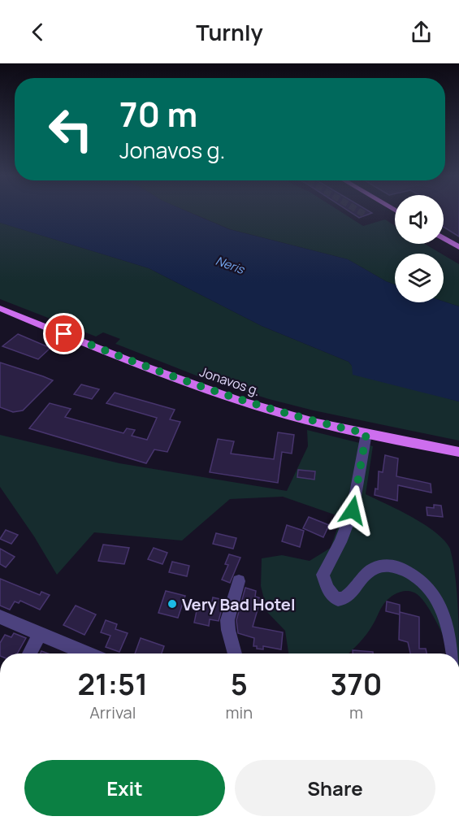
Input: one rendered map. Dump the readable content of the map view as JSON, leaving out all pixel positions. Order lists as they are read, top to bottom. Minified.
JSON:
{"streets":{"main road":["Jonavos g."]},"water":["Neris"],"places":["Very Bad Hotel"],"page":{"header":"Turnly","turn":["70 m","Jonavos g."],"eta":["21:51","Arrival","5","min","370","m"],"buttons":["Exit","Share"]}}
